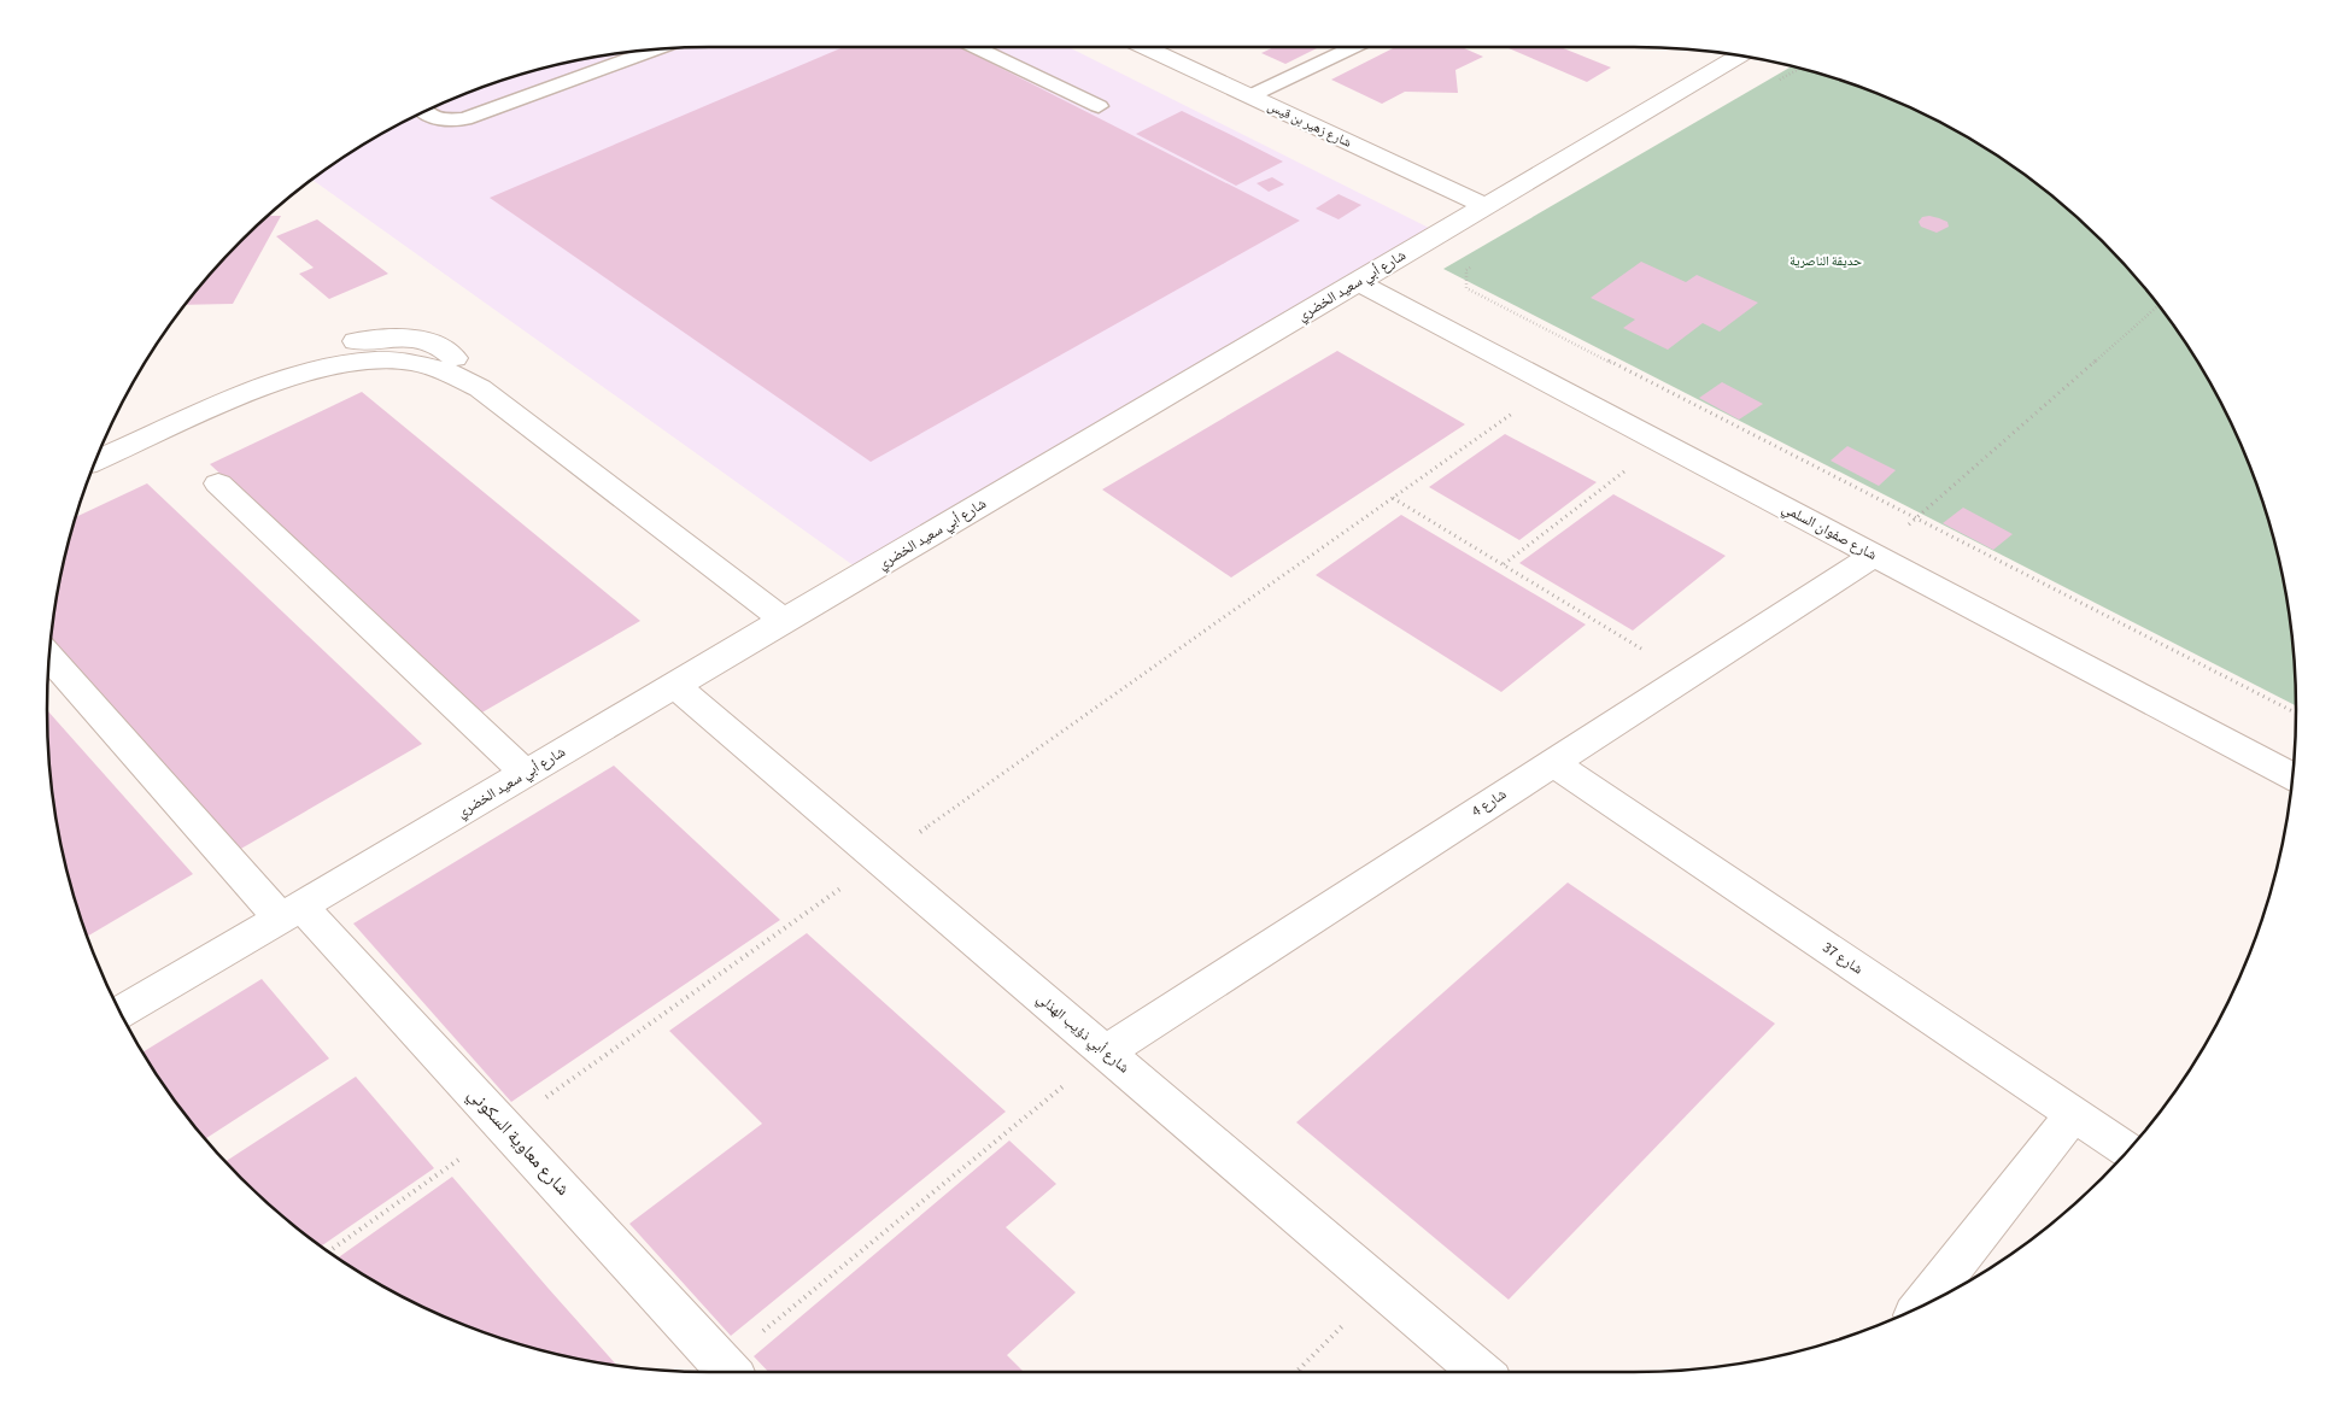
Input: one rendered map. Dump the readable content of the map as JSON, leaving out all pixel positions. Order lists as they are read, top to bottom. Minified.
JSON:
{"streets":{"street":["شارع زهير بن قيس","شارع أبي سعيد الخضري","شارع صفوان السلمي","شارع 4","شارع 37","شارع أبي ذؤيب الهذلي","شارع معاوية السكوني"]},"crossings":[["شارع زهير بن قيس","شارع أبي سعيد الخضري"],["شارع أبي سعيد الخضري","شارع صفوان السلمي"],["شارع أبي سعيد الخضري","شارع أبي ذؤيب الهذلي"],["شارع أبي سعيد الخضري","شارع معاوية السكوني"],["شارع صفوان السلمي","شارع 4"],["شارع 4","شارع 37"],["شارع 4","شارع أبي ذؤيب الهذلي"]],"parks":["حديقة الناصرية"]}
